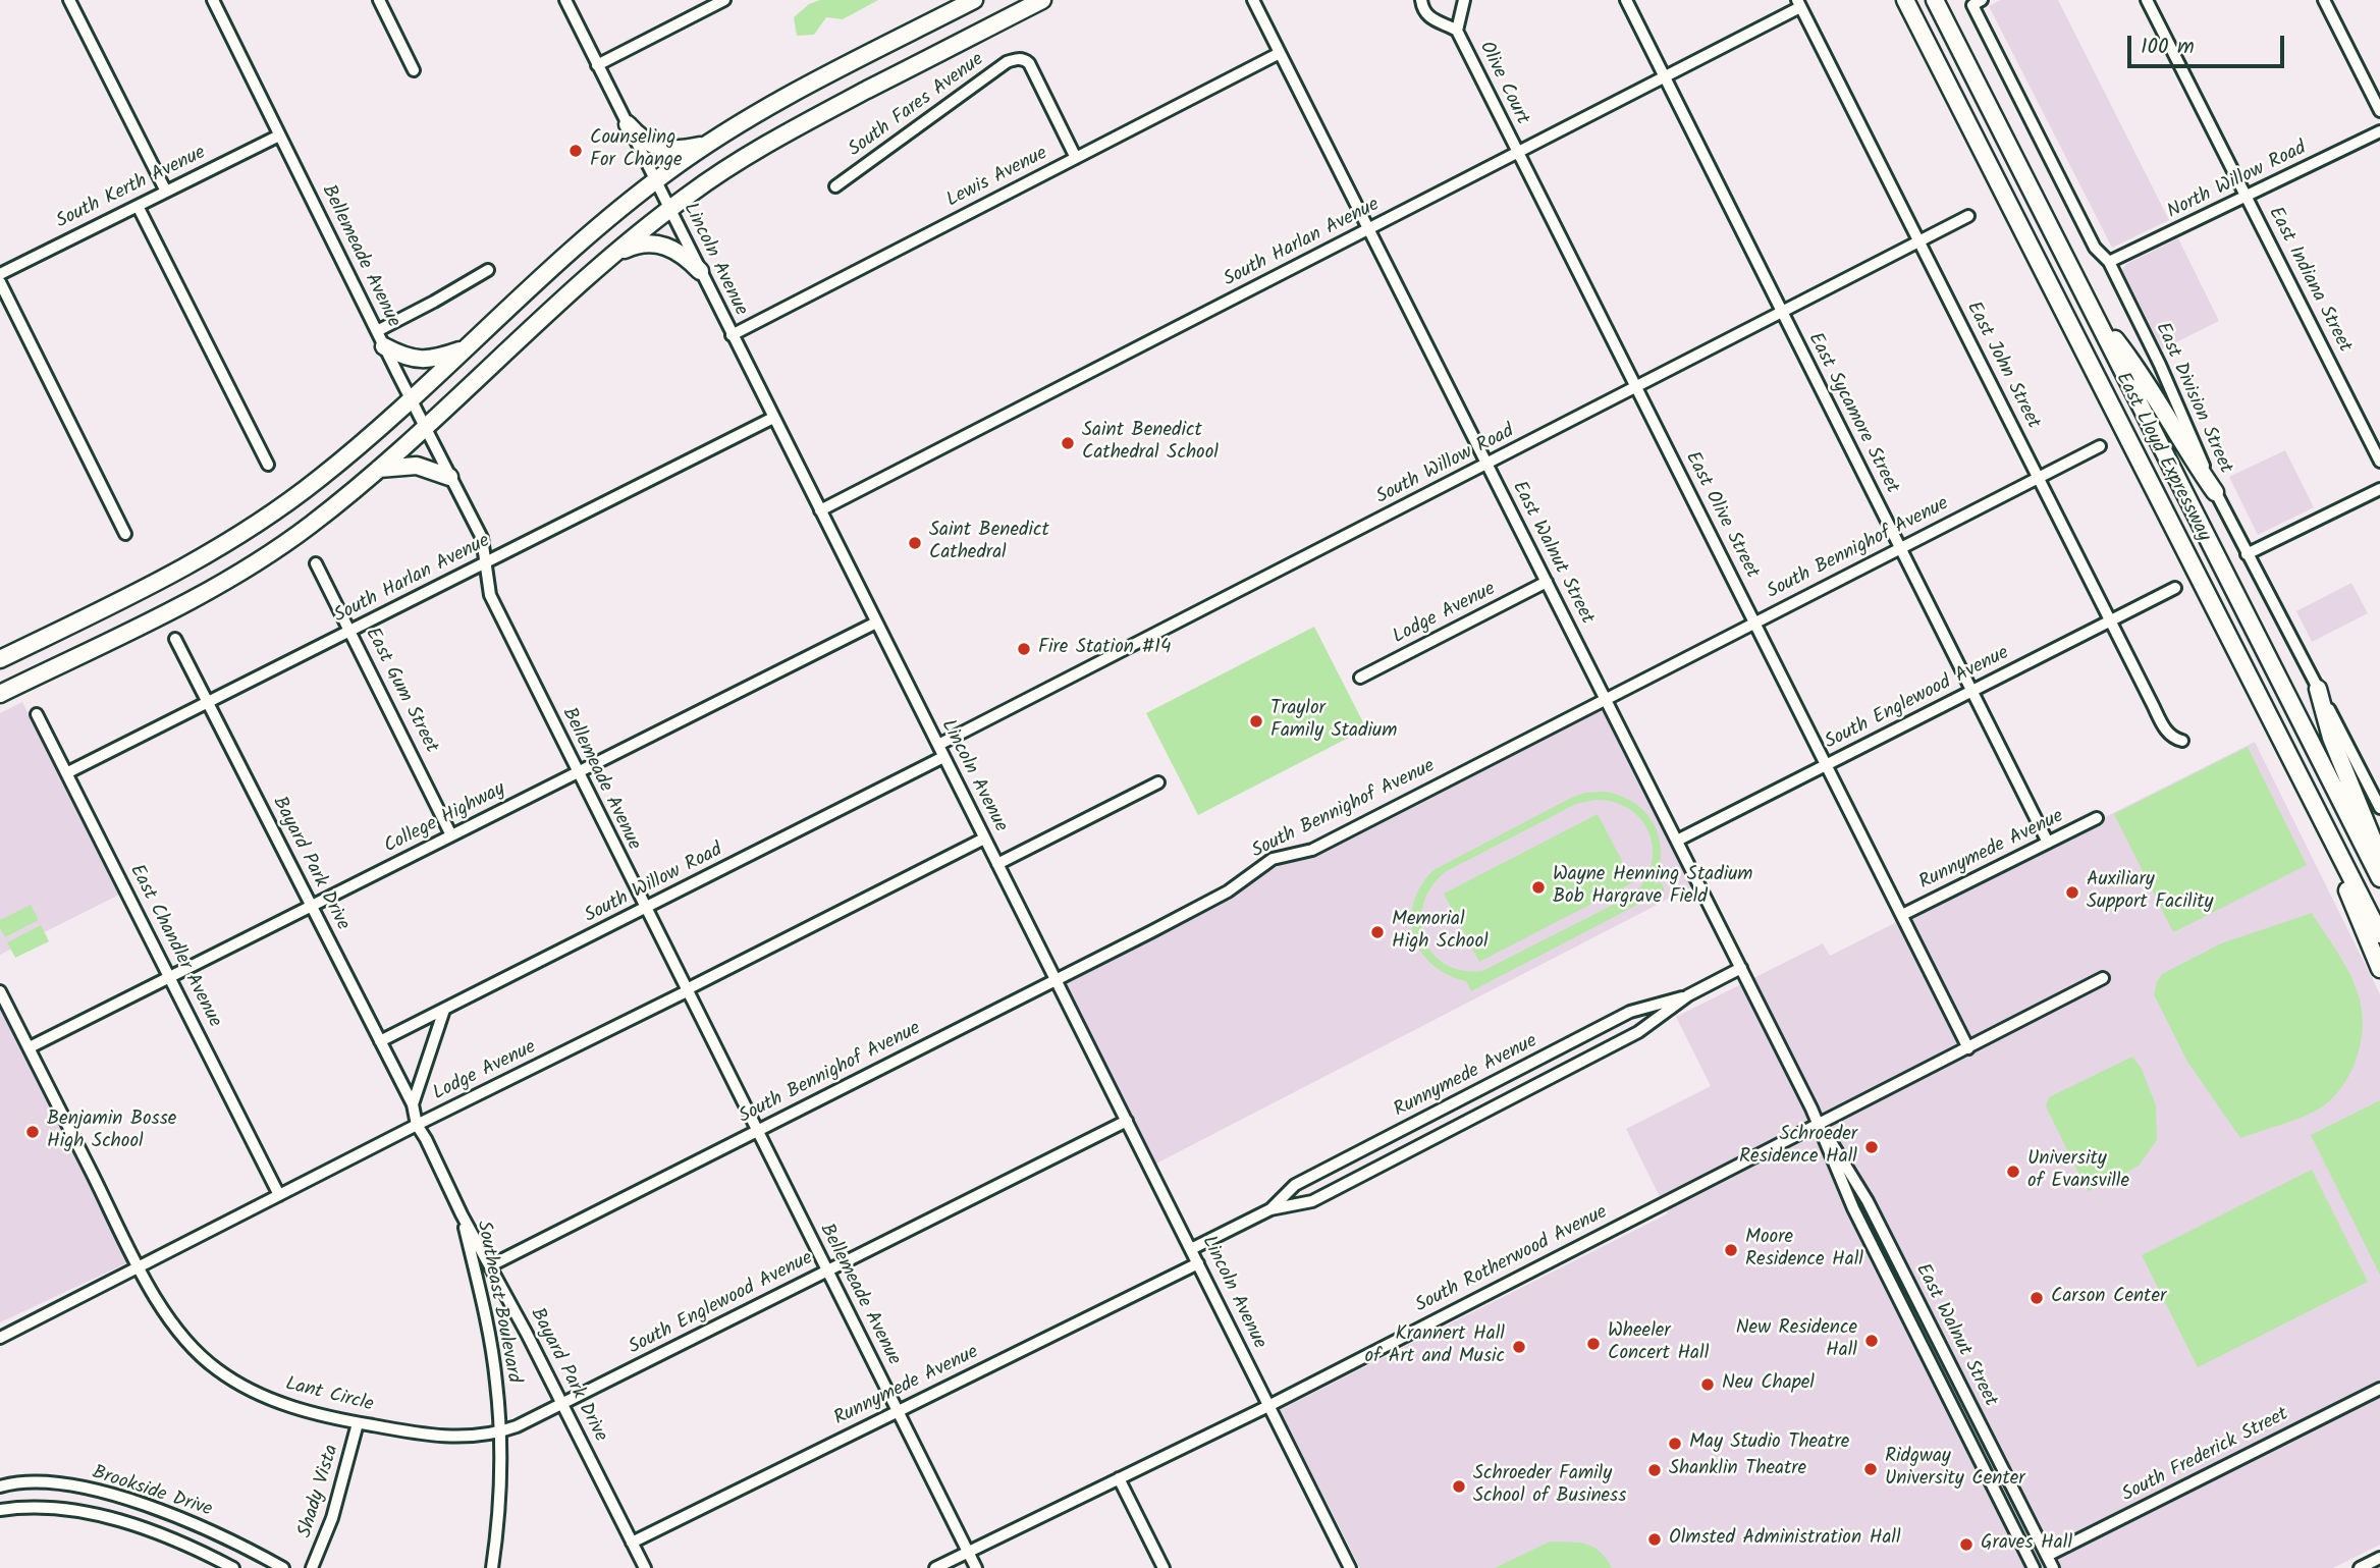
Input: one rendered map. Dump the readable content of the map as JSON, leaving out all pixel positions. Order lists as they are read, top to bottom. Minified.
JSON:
{"streets":{"highway":["East Lloyd Expressway"],"street":["Olive Court","South Fares Avenue","Lewis Avenue","North Willow Road","South Kerth Avenue","South Harlan Avenue","Bellemeade Avenue","Lincoln Avenue","East Indiana Street","East John Street","East Division Street","East Sycamore Street","South Willow Road","East Olive Street","South Bennighof Avenue","East Walnut Street","Lodge Avenue","East Gum Street","South Englewood Avenue","College Highway","Runnymede Avenue","Bayard Park Drive","East Chandler Avenue","South Rotherwood Avenue","Southeast Boulevard","Lant Circle","South Frederick Street","Shady Vista","Brookside Drive"]},"crossings":[["Olive Court","South Harlan Avenue"],["Olive Court","East Olive Street"],["South Fares Avenue","Lewis Avenue"],["Lewis Avenue","Lincoln Avenue"],["Lewis Avenue","East Walnut Street"],["North Willow Road","East Indiana Street"],["North Willow Road","East Division Street"],["South Kerth Avenue","Bellemeade Avenue"],["South Harlan Avenue","Bellemeade Avenue"],["South Harlan Avenue","Lincoln Avenue"],["South Harlan Avenue","East John Street"],["South Harlan Avenue","East Sycamore Street"],["South Harlan Avenue","East Olive Street"],["South Harlan Avenue","East Walnut Street"],["South Harlan Avenue","East Gum Street"],["South Harlan Avenue","Bayard Park Drive"],["South Harlan Avenue","East Chandler Avenue"],["Bellemeade Avenue","South Willow Road"],["Bellemeade Avenue","South Bennighof Avenue"],["Bellemeade Avenue","Lodge Avenue"],["Bellemeade Avenue","South Englewood Avenue"],["Bellemeade Avenue","College Highway"],["Bellemeade Avenue","Runnymede Avenue"],["Bellemeade Avenue","South Rotherwood Avenue"],["Lincoln Avenue","South Willow Road"],["Lincoln Avenue","South Bennighof Avenue"],["Lincoln Avenue","Lodge Avenue"],["Lincoln Avenue","South Englewood Avenue"],["Lincoln Avenue","College Highway"],["Lincoln Avenue","Runnymede Avenue"],["Lincoln Avenue","South Rotherwood Avenue"],["East John Street","South Willow Road"],["East John Street","South Bennighof Avenue"],["East John Street","South Englewood Avenue"],["East Sycamore Street","South Willow Road"],["East Sycamore Street","South Bennighof Avenue"],["East Sycamore Street","South Englewood Avenue"],["East Sycamore Street","Runnymede Avenue"],["South Willow Road","East Olive Street"],["South Willow Road","East Walnut Street"],["South Willow Road","Bayard Park Drive"],["East Olive Street","South Bennighof Avenue"],["East Olive Street","South Englewood Avenue"],["East Olive Street","Runnymede Avenue"],["East Olive Street","South Rotherwood Avenue"],["South Bennighof Avenue","East Walnut Street"],["South Bennighof Avenue","Bayard Park Drive"],["East Walnut Street","Lodge Avenue"],["East Walnut Street","South Englewood Avenue"],["East Walnut Street","Runnymede Avenue"],["East Walnut Street","South Rotherwood Avenue"],["East Walnut Street","South Frederick Street"],["Lodge Avenue","Bayard Park Drive"],["Lodge Avenue","East Chandler Avenue"],["Lodge Avenue","Lant Circle"],["East Gum Street","College Highway"],["South Englewood Avenue","Bayard Park Drive"],["South Englewood Avenue","Lant Circle"],["College Highway","Bayard Park Drive"],["College Highway","East Chandler Avenue"],["College Highway","Lant Circle"],["Runnymede Avenue","Bayard Park Drive"],["Bayard Park Drive","Southeast Boulevard"],["Bayard Park Drive","Lant Circle"],["Southeast Boulevard","Lant Circle"],["Lant Circle","Shady Vista"]],"places":["Counseling For Change","Saint Benedict Cathedral School","Saint Benedict Cathedral","Fire Station #14","Traylor Family Stadium","Wayne Henning Stadium Bob Hargrave Field","Auxiliary Support Facility","Memorial High School","Benjamin Bosse High School","Schroeder Residence Hall","University of Evansville","Moore Residence Hall","Carson Center","New Residence Hall","Wheeler Concert Hall","Krannert Hall of Art and Music","Neu Chapel","May Studio Theatre","Ridgway University Center","Shanklin Theatre","Schroeder Family School of Business","Olmsted Administration Hall","Graves Hall"],"scale_bar":"100 m"}
